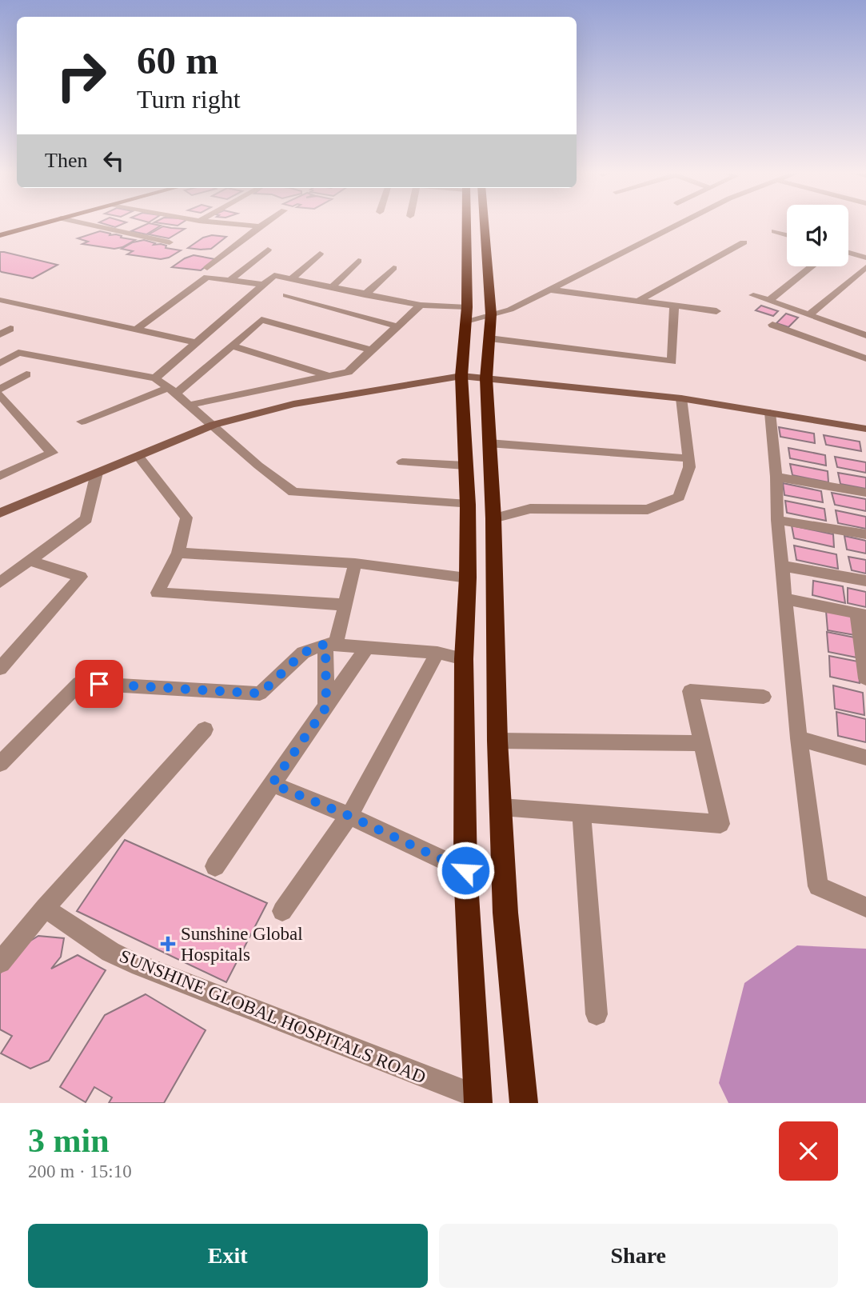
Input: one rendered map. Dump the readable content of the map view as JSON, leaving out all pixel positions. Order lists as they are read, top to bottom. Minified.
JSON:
{"streets":{"street":["SUNSHINE GLOBAL HOSPITALS ROAD"]},"places":{"health":["Sunshine Global Hospitals"]},"page":{"turn":["60 m","Turn right"],"then":"Then","heading":["3 min","200 m · 15:10"],"buttons":["Exit","Share"]}}
